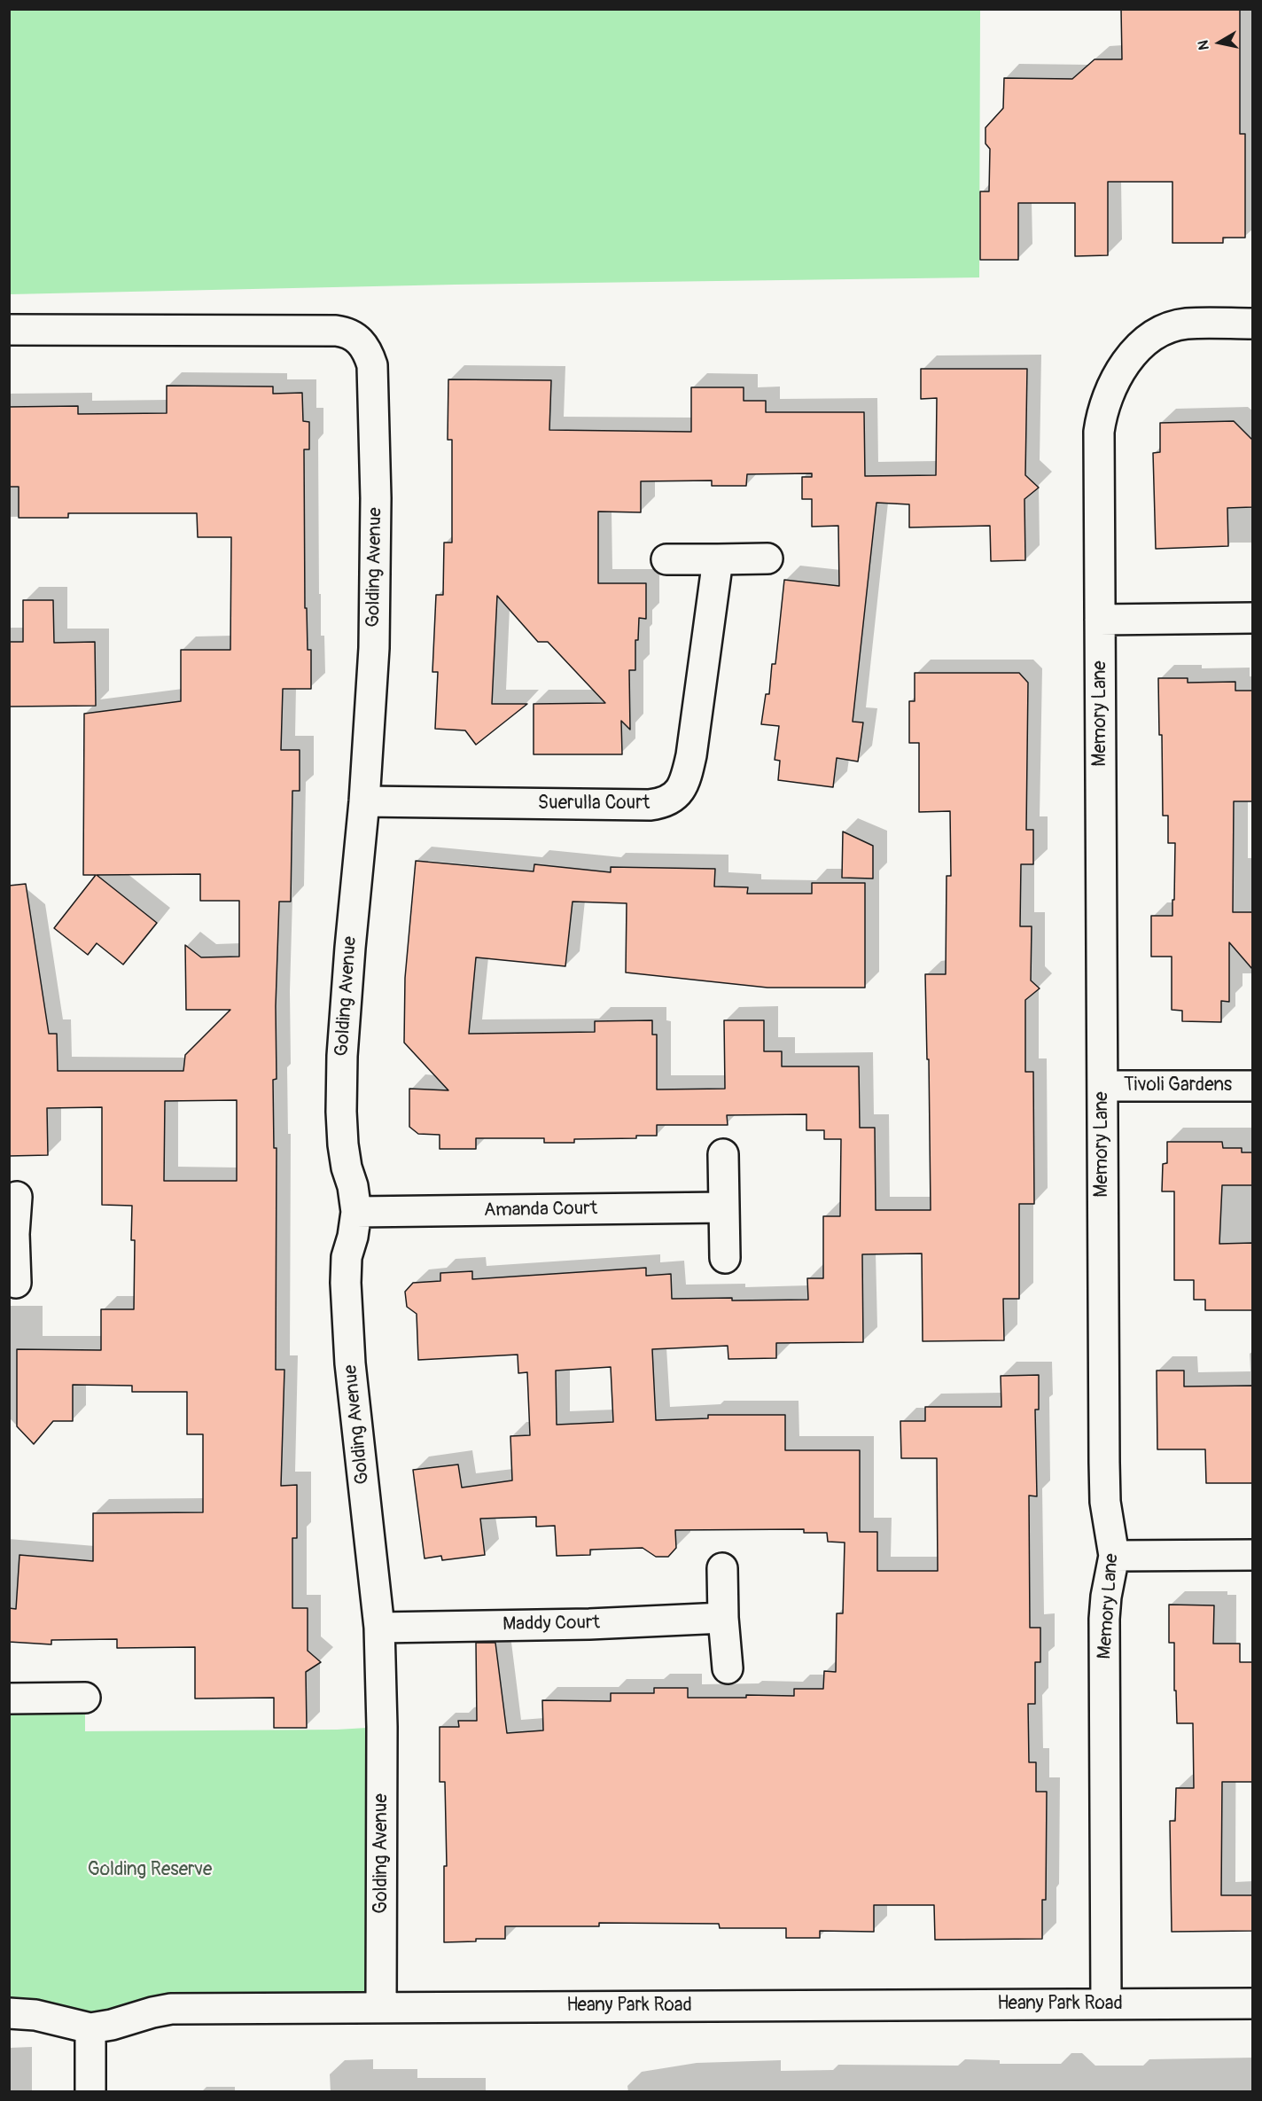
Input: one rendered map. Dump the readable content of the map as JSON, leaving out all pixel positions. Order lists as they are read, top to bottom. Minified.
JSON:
{"streets":{"street":["Golding Avenue","Memory Lane","Suerulla Court","Tivoli Gardens","Amanda Court","Maddy Court","Heany Park Road"]},"crossings":[["Golding Avenue","Suerulla Court"],["Golding Avenue","Amanda Court"],["Golding Avenue","Maddy Court"],["Golding Avenue","Heany Park Road"],["Memory Lane","Tivoli Gardens"],["Memory Lane","Heany Park Road"]],"parks":["Golding Reserve"],"north":"left"}
